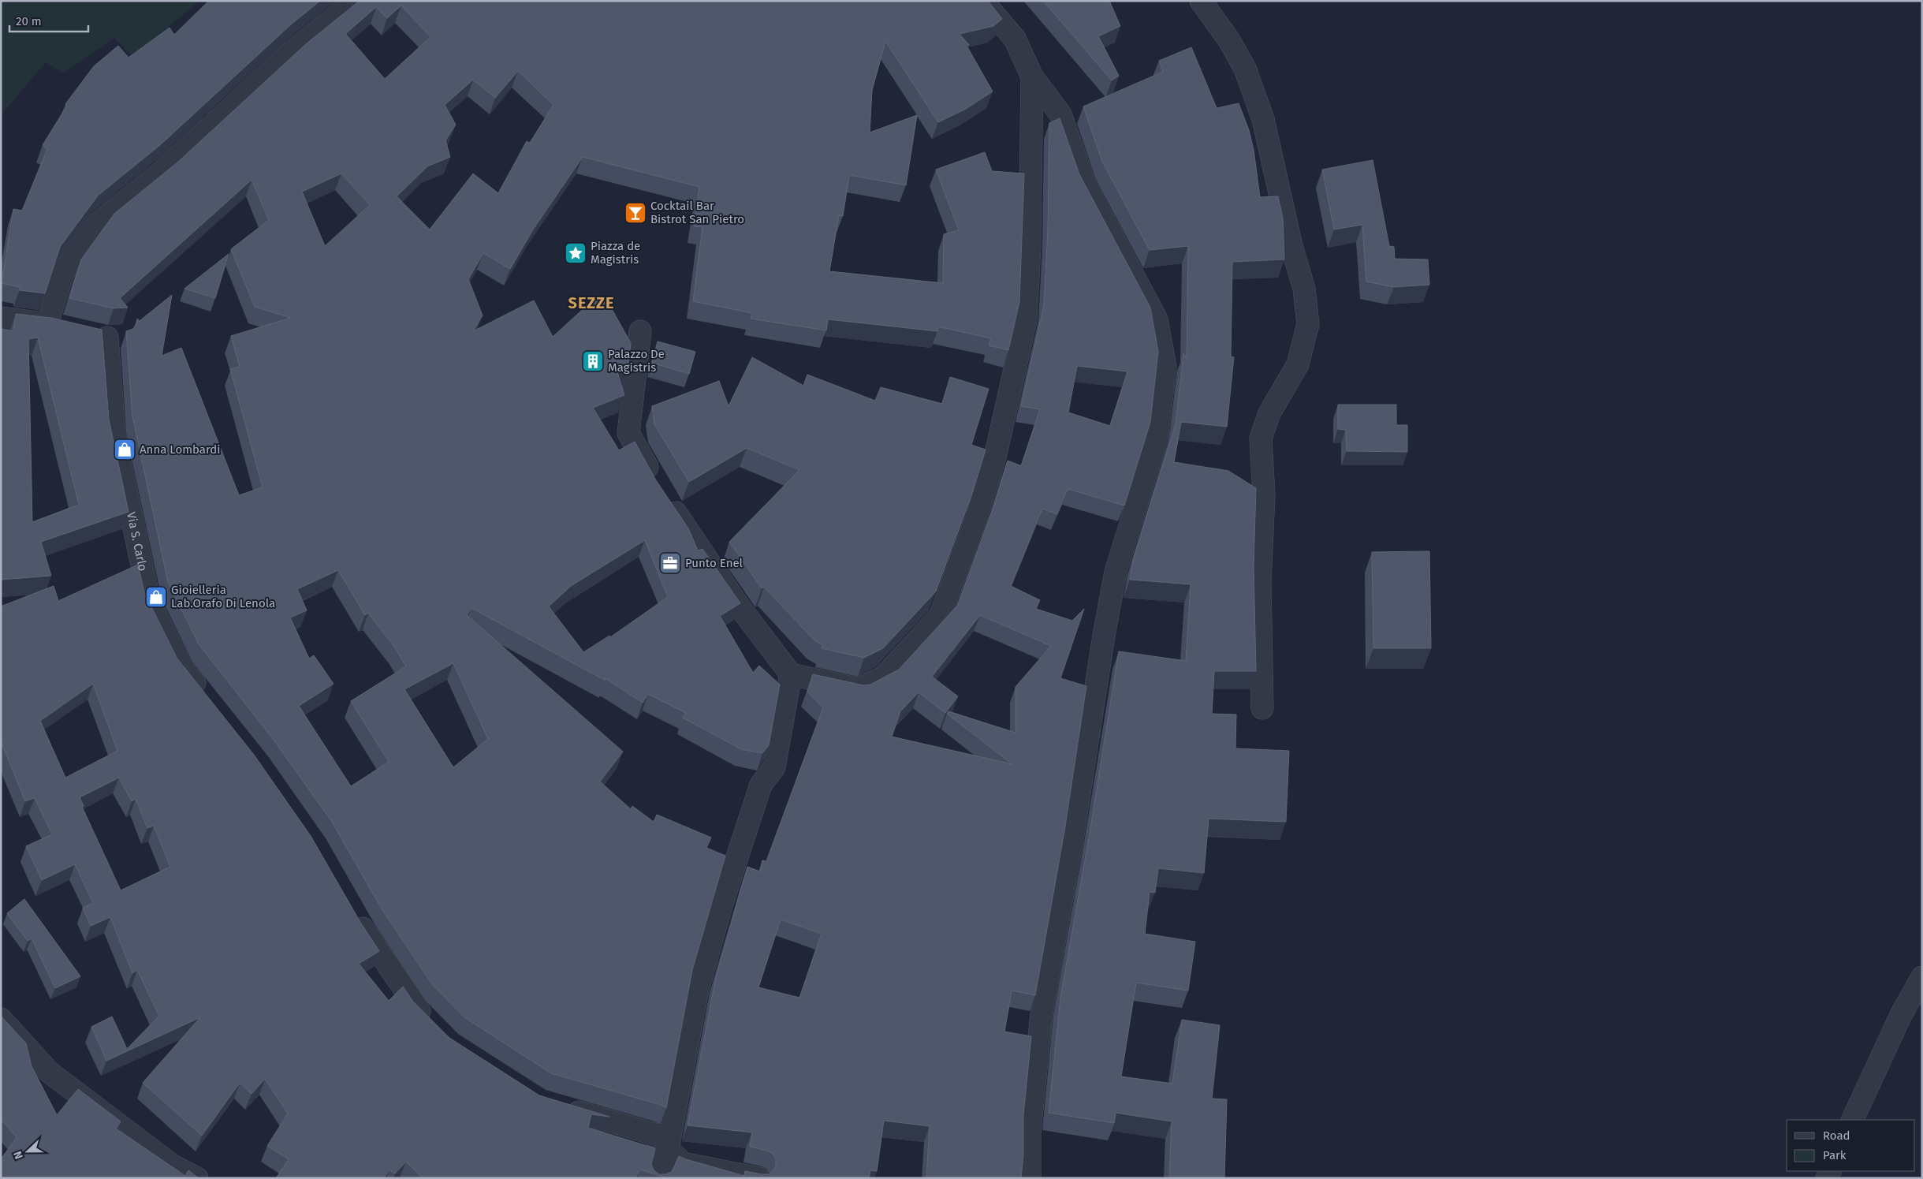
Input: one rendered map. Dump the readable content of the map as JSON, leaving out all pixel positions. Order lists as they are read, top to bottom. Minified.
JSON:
{"streets":{"street":["Via S. Carlo"]},"districts":["SEZZE"],"places":{"bar":["Cocktail Bar Bistrot San Pietro"],"place":["Piazza de Magistris"],"building":["Palazzo De Magistris"],"shop":["Anna Lombardi","Gioielleria Lab.Orafo Di Lenola"],"office":["Punto Enel"]},"legend":["Road","Park"],"scale_bar":"20 m","north":"left"}
